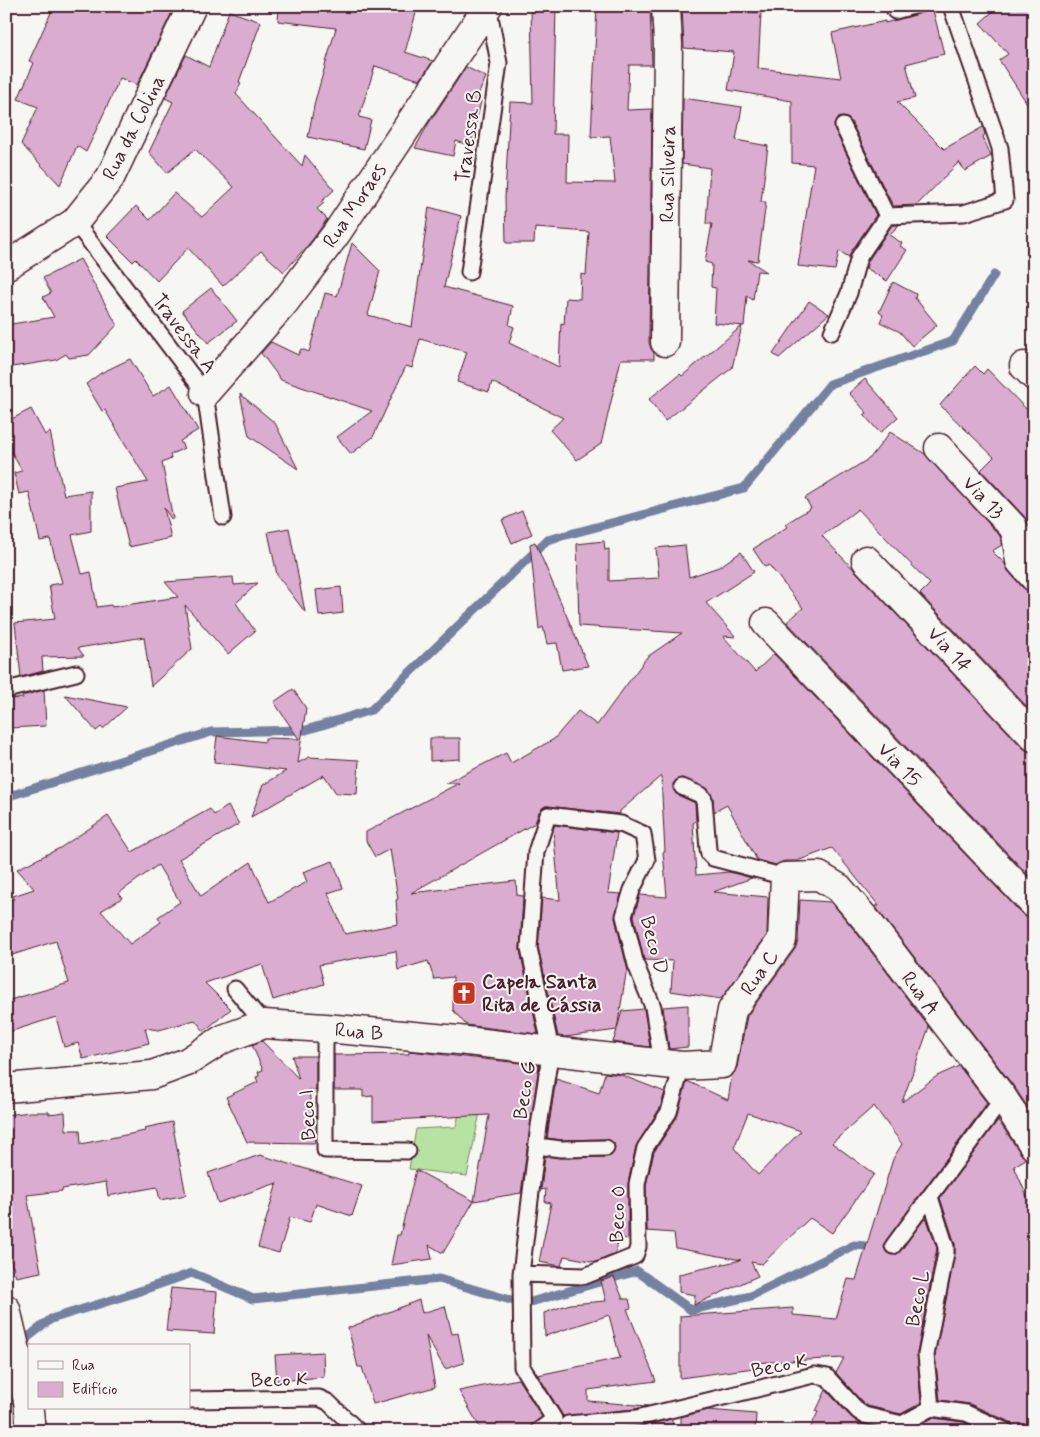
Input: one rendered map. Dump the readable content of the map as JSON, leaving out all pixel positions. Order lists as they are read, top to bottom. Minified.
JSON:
{"streets":{"street":["Rua da Colina","Rua Silveira","Rua Moraes","Via 13","Via 14","Via 15","Rua C","Rua A","Rua B"],"lane":["Travessa B","Travessa A","Beco D","Beco G","Beco I","Beco O","Beco L","Beco K"]},"crossings":[["Rua da Colina","Travessa A"],["Travessa B","Rua Moraes"],["Rua Moraes","Travessa A"],["Beco D","Rua B"],["Beco D","Beco G"],["Beco D","Beco O"],["Rua C","Rua A"],["Rua C","Rua B"],["Rua A","Beco L"],["Rua B","Beco G"],["Rua B","Beco I"],["Rua B","Beco O"],["Beco G","Beco O"],["Beco G","Beco K"],["Beco L","Beco K"]],"places":{"church":["Capela Santa Rita de Cássia"]},"legend":["Rua","Edifício"]}
